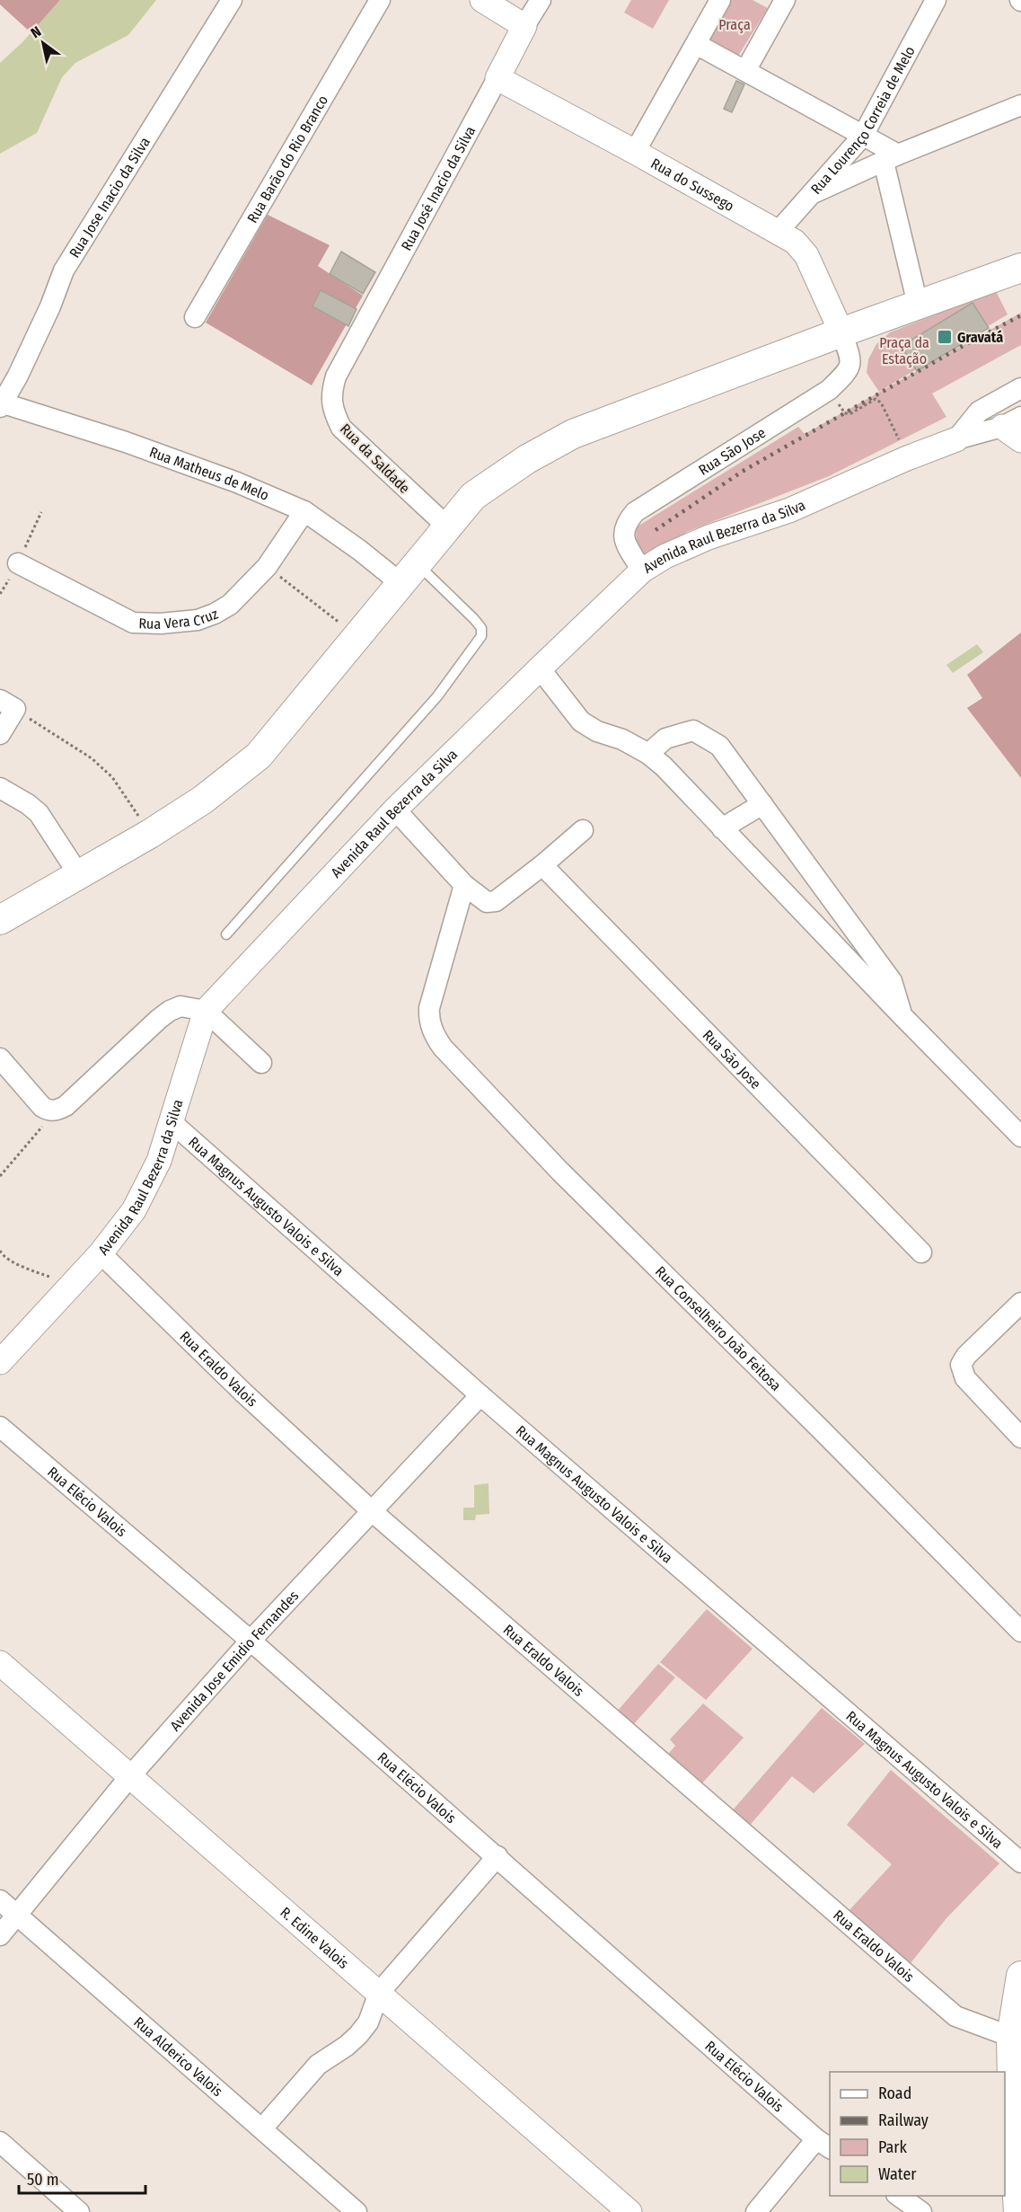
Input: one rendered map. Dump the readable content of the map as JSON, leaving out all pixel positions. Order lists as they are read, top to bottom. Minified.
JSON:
{"streets":{"street":["Rua Lourenço Correia de Melo","Rua Barão do Rio Branco","Rua do Sussego","Rua José Inacio da Silva","Rua Jose Inacio da Silva","Rua São Jose","Rua da Saldade","Rua Matheus de Melo","Avenida Raul Bezerra da Silva","Rua Vera Cruz","Rua Magnus Augusto Valois e Silva","Rua Conselheiro João Feitosa","Rua Eraldo Valois","Rua Elécio Valois","Avenida Jose Emidio Fernandes","R. Edine Valois","Rua Alderico Valois"]},"crossings":[["Rua Lourenço Correia de Melo","Rua do Sussego"],["Rua do Sussego","Rua José Inacio da Silva"],["Rua do Sussego","Rua São Jose"],["Rua José Inacio da Silva","Rua da Saldade"],["Rua Jose Inacio da Silva","Rua Matheus de Melo"],["Rua São Jose","Avenida Raul Bezerra da Silva"],["Rua Matheus de Melo","Rua Vera Cruz"],["Avenida Raul Bezerra da Silva","Rua Magnus Augusto Valois e Silva"],["Avenida Raul Bezerra da Silva","Rua Eraldo Valois"],["Rua Magnus Augusto Valois e Silva","Avenida Jose Emidio Fernandes"],["Rua Eraldo Valois","Avenida Jose Emidio Fernandes"],["Rua Elécio Valois","Avenida Jose Emidio Fernandes"],["Avenida Jose Emidio Fernandes","R. Edine Valois"],["Avenida Jose Emidio Fernandes","Rua Alderico Valois"]],"parks":["Praça","Praça da Estação"],"places":{"transit":["Gravatá"]},"legend":["Road","Railway","Park","Water"],"scale_bar":"50 m","north":"top left"}
